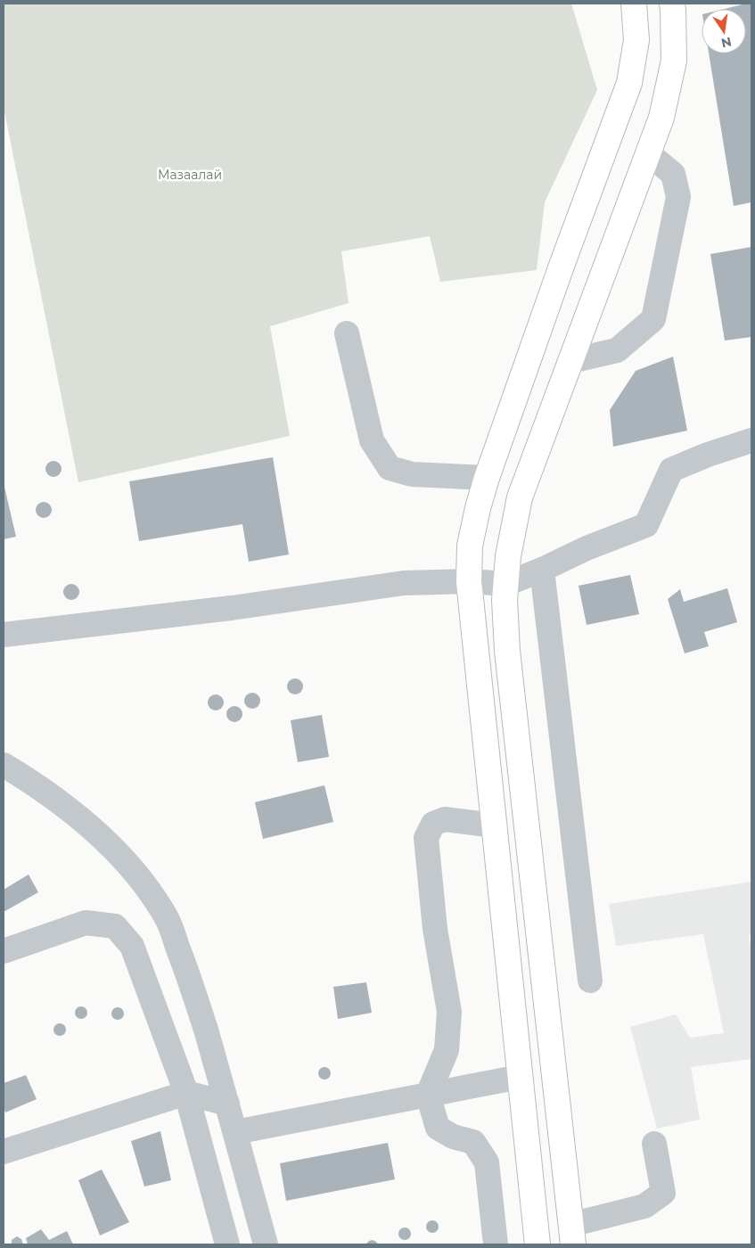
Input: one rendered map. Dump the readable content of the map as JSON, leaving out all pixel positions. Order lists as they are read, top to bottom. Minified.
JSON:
{"parks":["Мазаалай"],"north":"bottom"}
